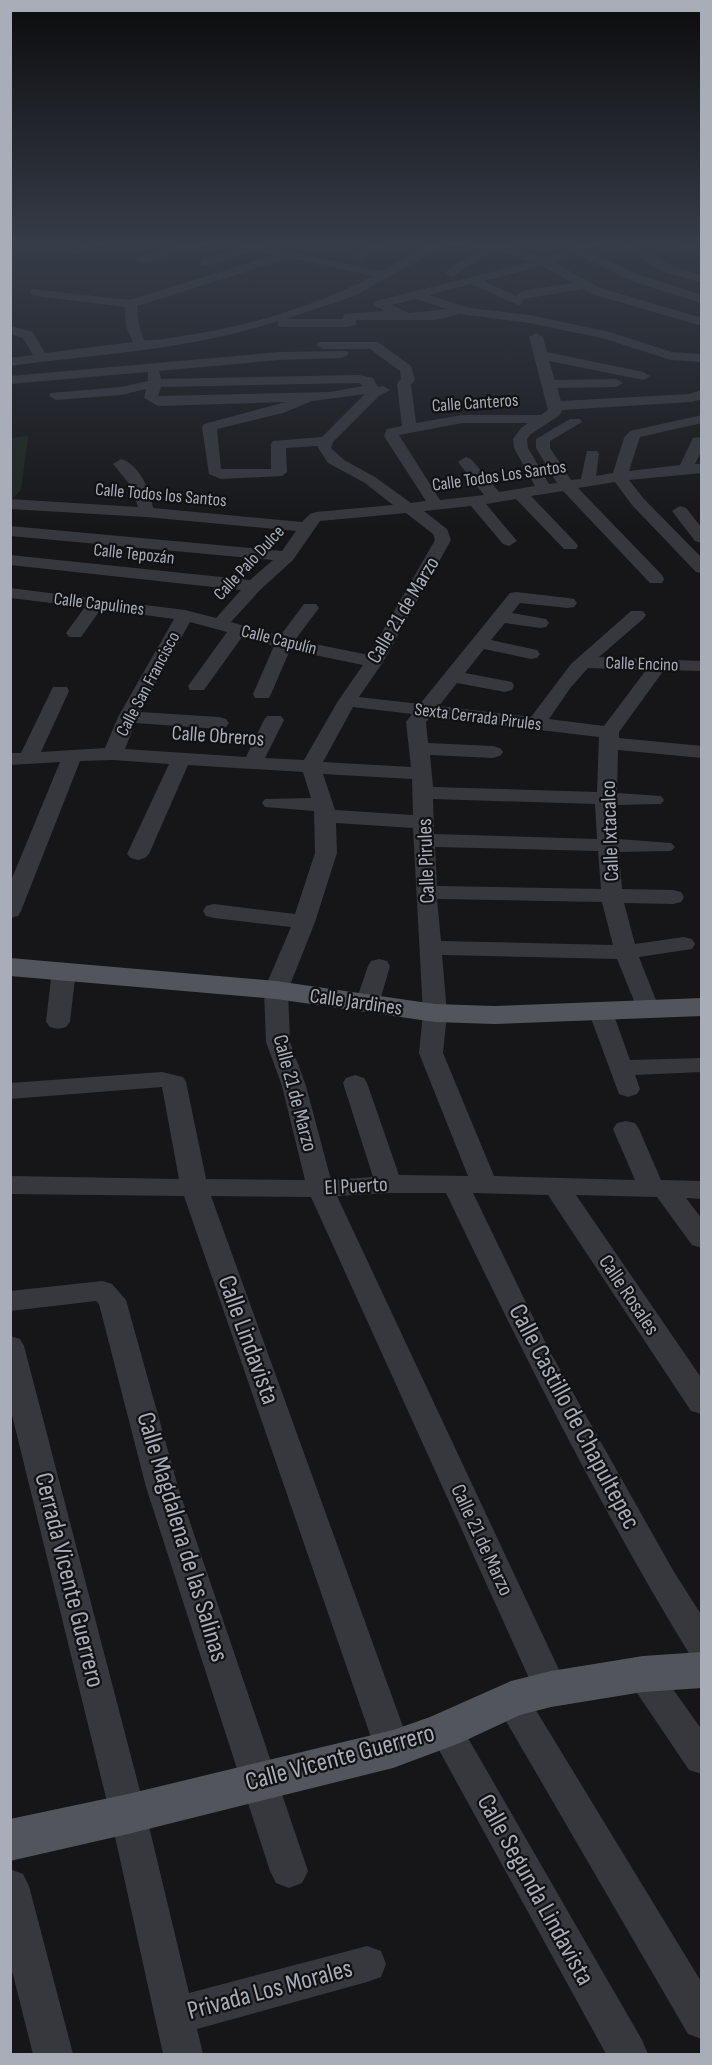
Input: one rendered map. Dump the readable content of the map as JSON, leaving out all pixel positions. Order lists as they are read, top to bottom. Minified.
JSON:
{"streets":{"main road":["Calle Jardines","Calle Vicente Guerrero"],"street":["Calle Canteros","Calle Todos Los Santos","Calle Todos los Santos","Calle Tepozán","Calle Palo Dulce","Calle Capulines","Calle 21 de Marzo","Calle Capulín","Calle Encino","Calle San Francisco","Sexta Cerrada Pirules","Calle Obreros","Calle Ixtacalco","Calle Pirules","El Puerto","Calle Rosales","Calle Lindavista","Calle Castillo de Chapultepec","Calle Magdalena de las Salinas","Cerrada Vicente Guerrero","Calle Segunda Lindavista","Privada Los Morales"]},"crossings":[["Calle Canteros","Calle Todos Los Santos"],["Calle Todos Los Santos","Calle Todos los Santos"],["Calle Todos Los Santos","Calle Palo Dulce"],["Calle Todos Los Santos","Calle 21 de Marzo"],["Calle Todos los Santos","Calle Palo Dulce"],["Calle Tepozán","Calle Palo Dulce"],["Calle Tepozán","Calle Capulines"],["Calle Palo Dulce","Calle Capulín"],["Calle Capulines","Calle Capulín"],["Calle Capulines","Calle San Francisco"],["Calle 21 de Marzo","Calle Capulín"],["Calle 21 de Marzo","Sexta Cerrada Pirules"],["Calle 21 de Marzo","Calle Obreros"],["Calle 21 de Marzo","Calle Jardines"],["Calle 21 de Marzo","El Puerto"],["Calle 21 de Marzo","Calle Vicente Guerrero"],["Calle Capulín","Calle San Francisco"],["Calle San Francisco","Calle Obreros"],["Sexta Cerrada Pirules","Calle Ixtacalco"],["Sexta Cerrada Pirules","Calle Pirules"],["Calle Obreros","Calle Ixtacalco"],["Calle Obreros","Calle Pirules"],["Calle Ixtacalco","Calle Jardines"],["Calle Pirules","Calle Jardines"],["Calle Pirules","El Puerto"],["El Puerto","Calle Rosales"],["El Puerto","Calle Lindavista"],["El Puerto","Calle Castillo de Chapultepec"],["Calle Lindavista","Calle Vicente Guerrero"],["Calle Magdalena de las Salinas","Calle Vicente Guerrero"],["Cerrada Vicente Guerrero","Calle Vicente Guerrero"],["Cerrada Vicente Guerrero","Privada Los Morales"],["Calle Vicente Guerrero","Calle Segunda Lindavista"]]}
